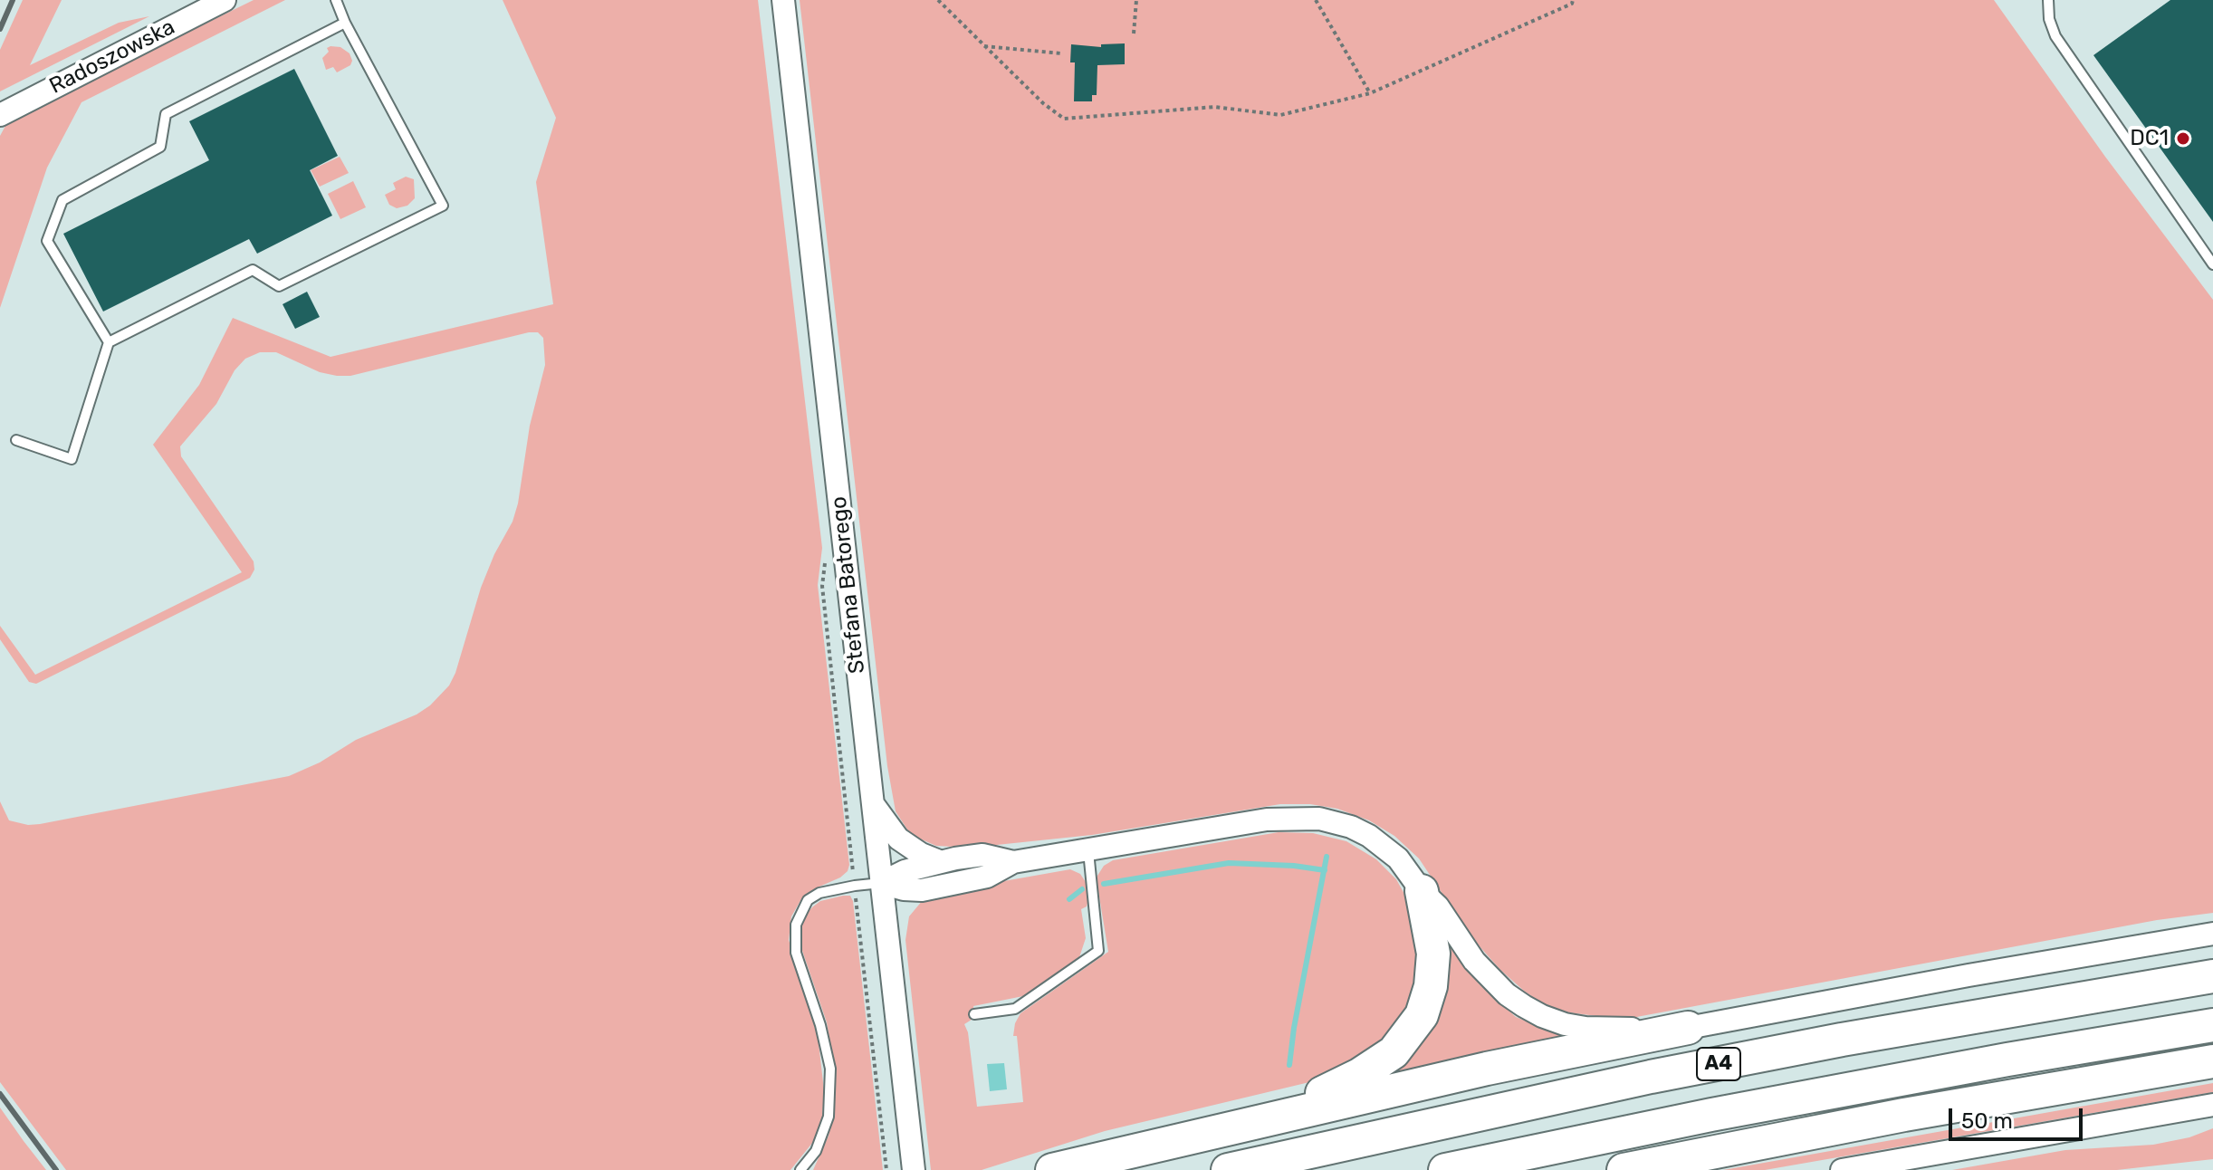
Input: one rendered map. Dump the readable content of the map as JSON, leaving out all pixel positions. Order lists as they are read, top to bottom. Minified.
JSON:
{"streets":{"highway":["A4"],"street":["Radoszowska","Stefana Batorego"]},"places":["DC1"],"scale_bar":"50 m"}
